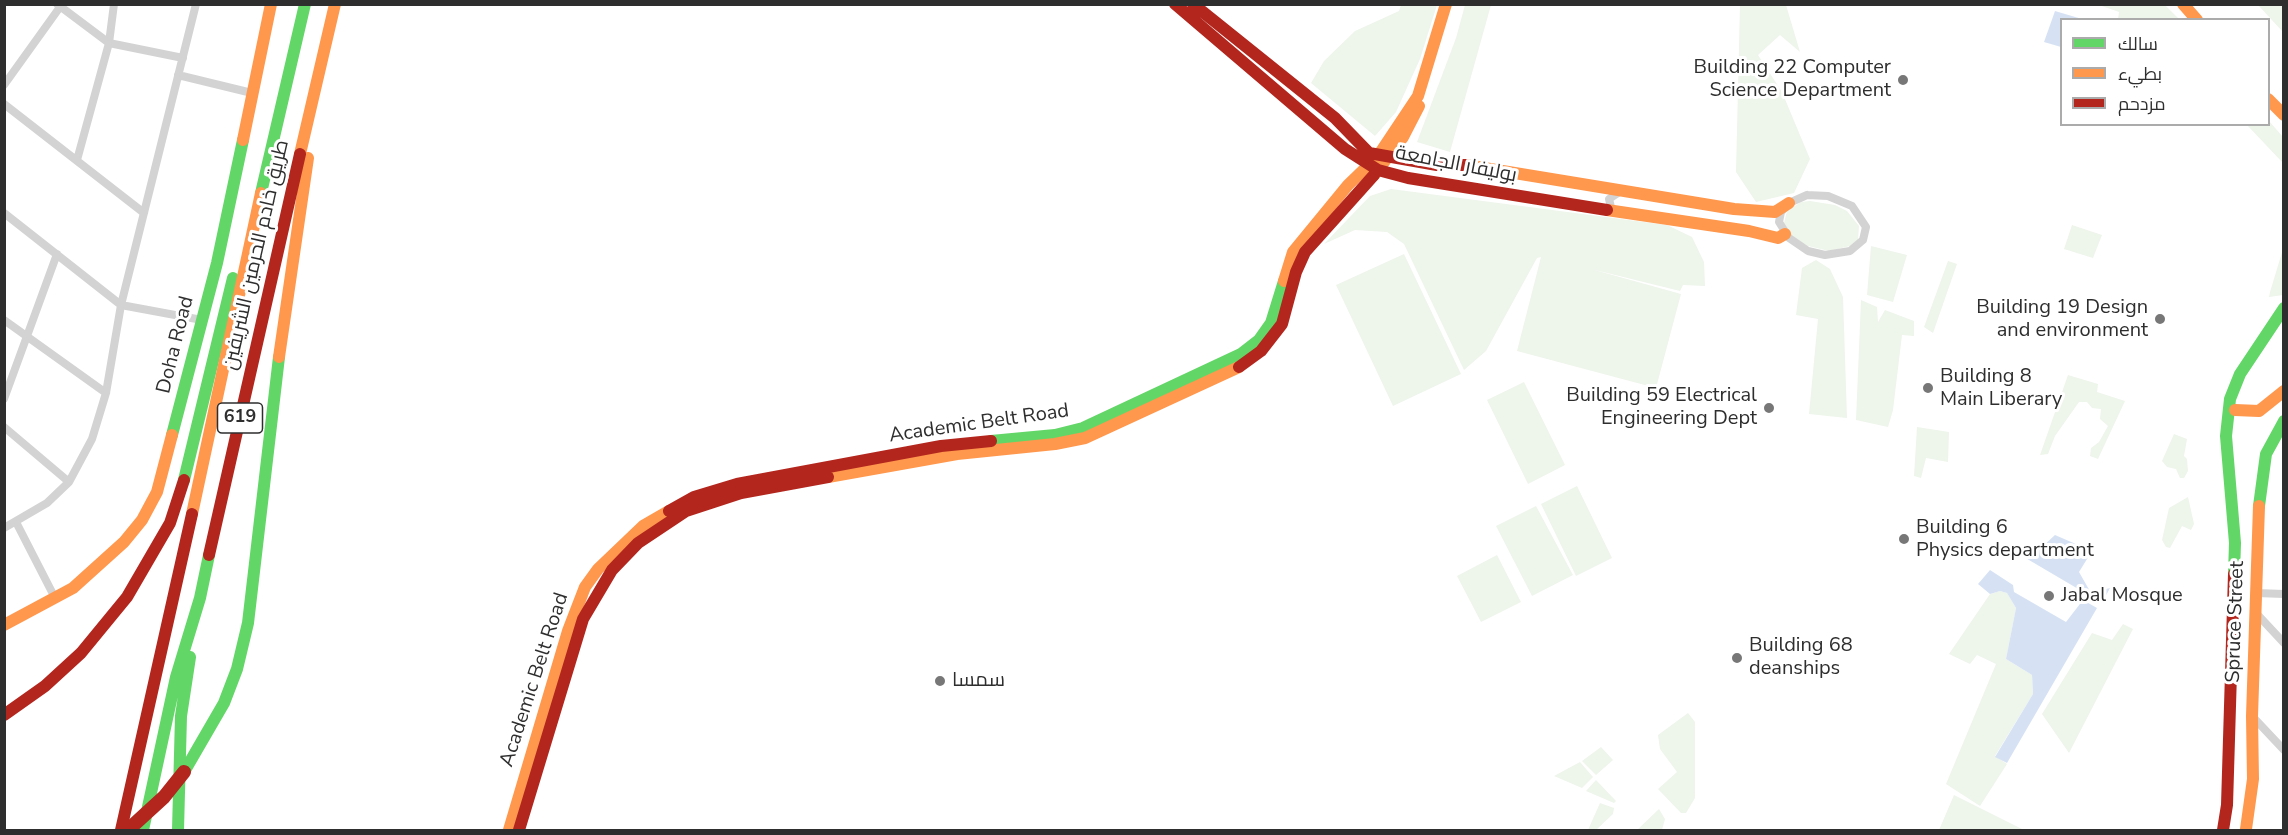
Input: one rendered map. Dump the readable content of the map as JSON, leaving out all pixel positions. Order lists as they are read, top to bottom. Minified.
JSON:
{"streets":{"main road":["بوليفار الجامعة","طريق خادم الحرمين الشريفين","Doha Road","619","Academic Belt Road","Spruce Street"]},"crossings":[["بوليفار الجامعة","Academic Belt Road"]],"places":["Building 22 Computer Science Department","Building 19 Design and environment","Building 8 Main Liberary","Building 59 Electrical Engineering Dept","Building 6 Physics department","Jabal Mosque","Building 68 deanships","سمسا"],"legend":["سالك","بطيء","مزدحم"]}
